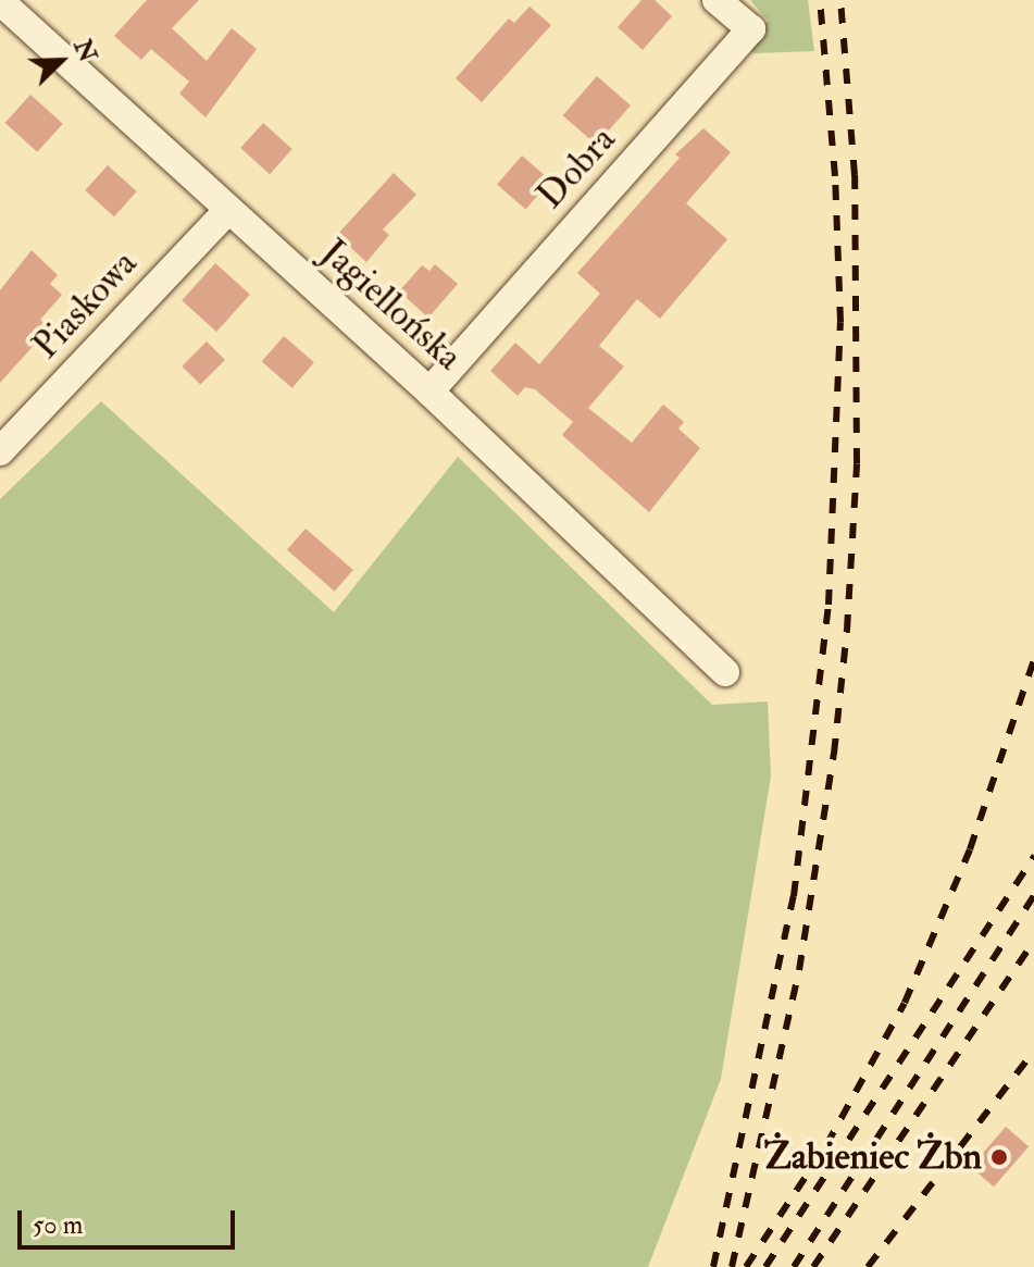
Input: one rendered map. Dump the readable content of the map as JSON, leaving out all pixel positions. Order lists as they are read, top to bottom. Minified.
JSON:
{"streets":{"street":["Dobra","Piaskowa","Jagiellońska"]},"crossings":[["Dobra","Jagiellońska"],["Piaskowa","Jagiellońska"]],"places":["Żabieniec Żbn"],"scale_bar":"50 m","north":"top right"}
